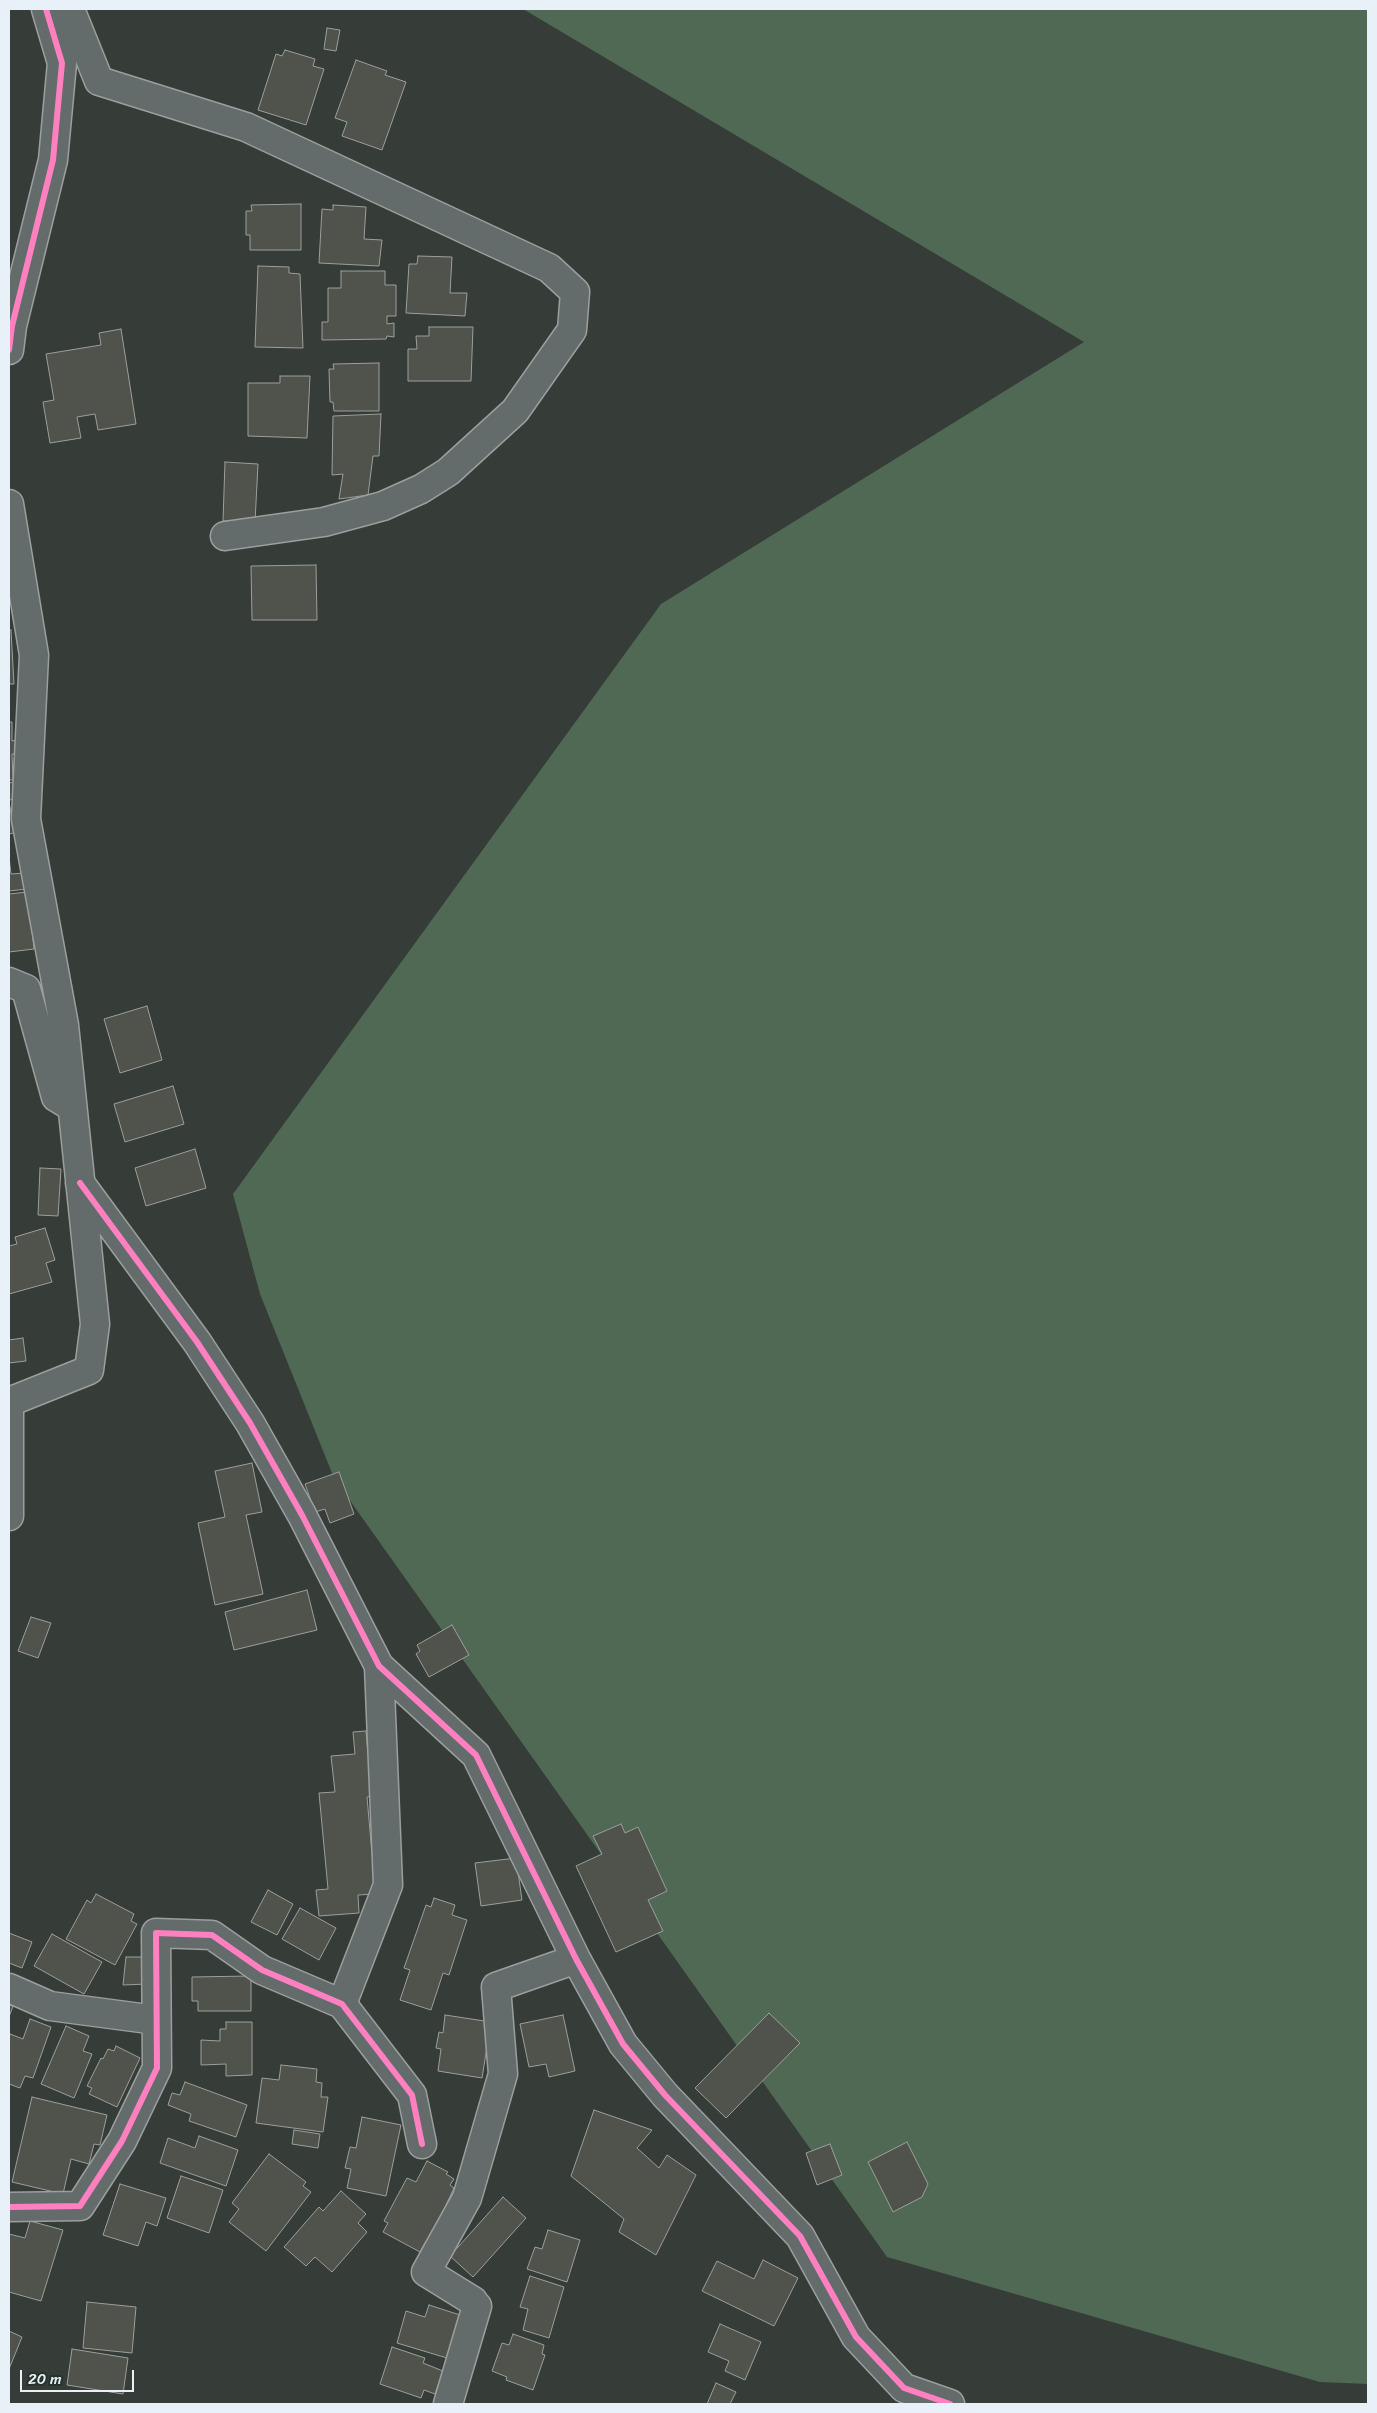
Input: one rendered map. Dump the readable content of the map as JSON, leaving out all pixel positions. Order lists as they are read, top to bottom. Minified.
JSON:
{"scale_bar":"20 m"}
